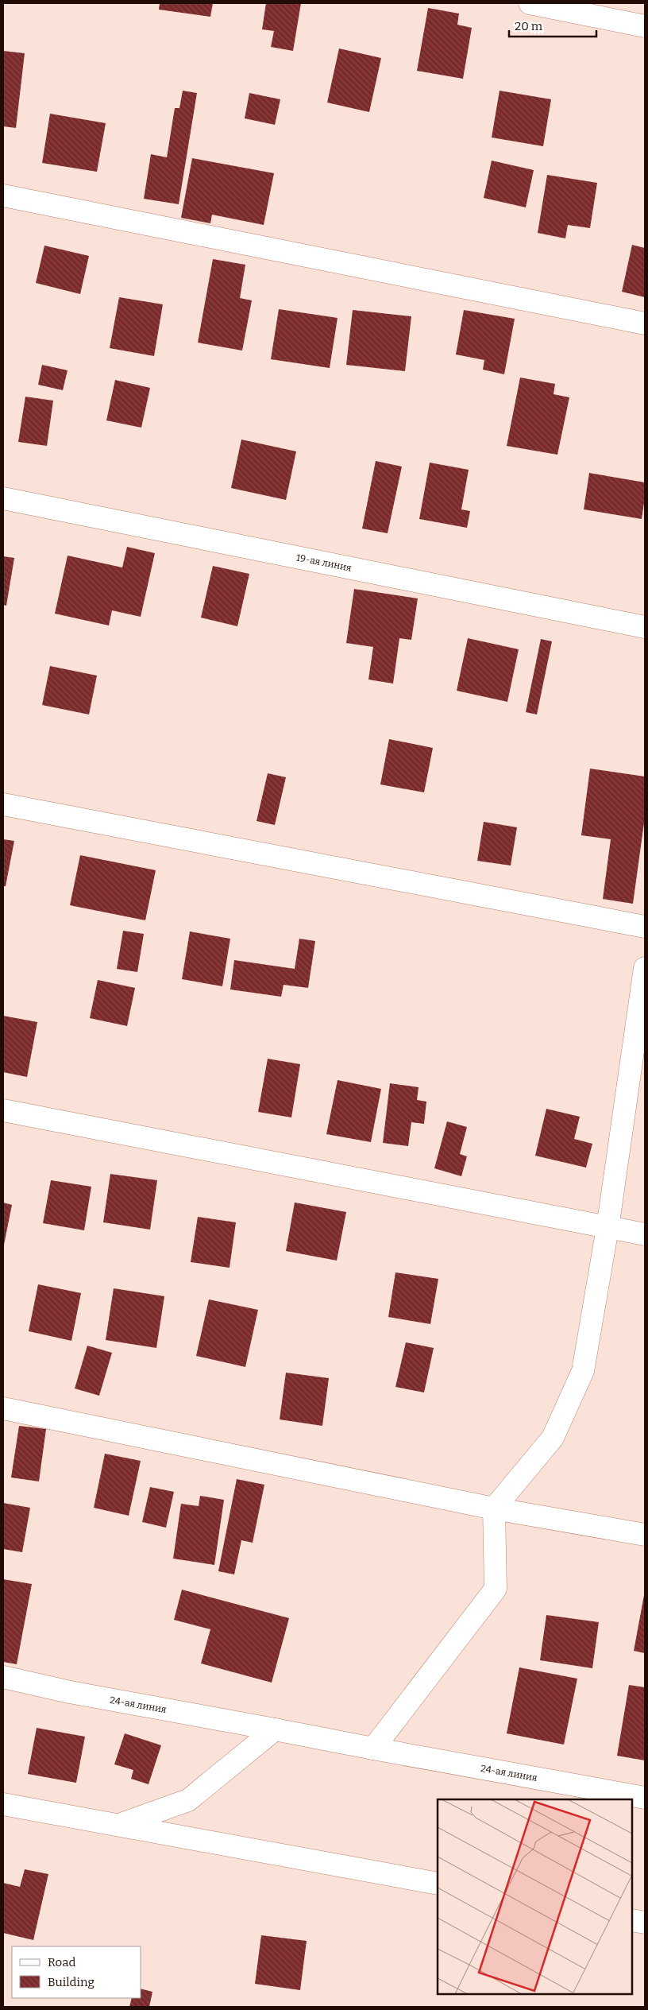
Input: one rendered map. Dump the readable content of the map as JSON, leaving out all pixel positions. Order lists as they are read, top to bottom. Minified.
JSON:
{"streets":{"street":["19-ая линия","24-ая линия"]},"legend":["Road","Building"],"scale_bar":"20 m"}
